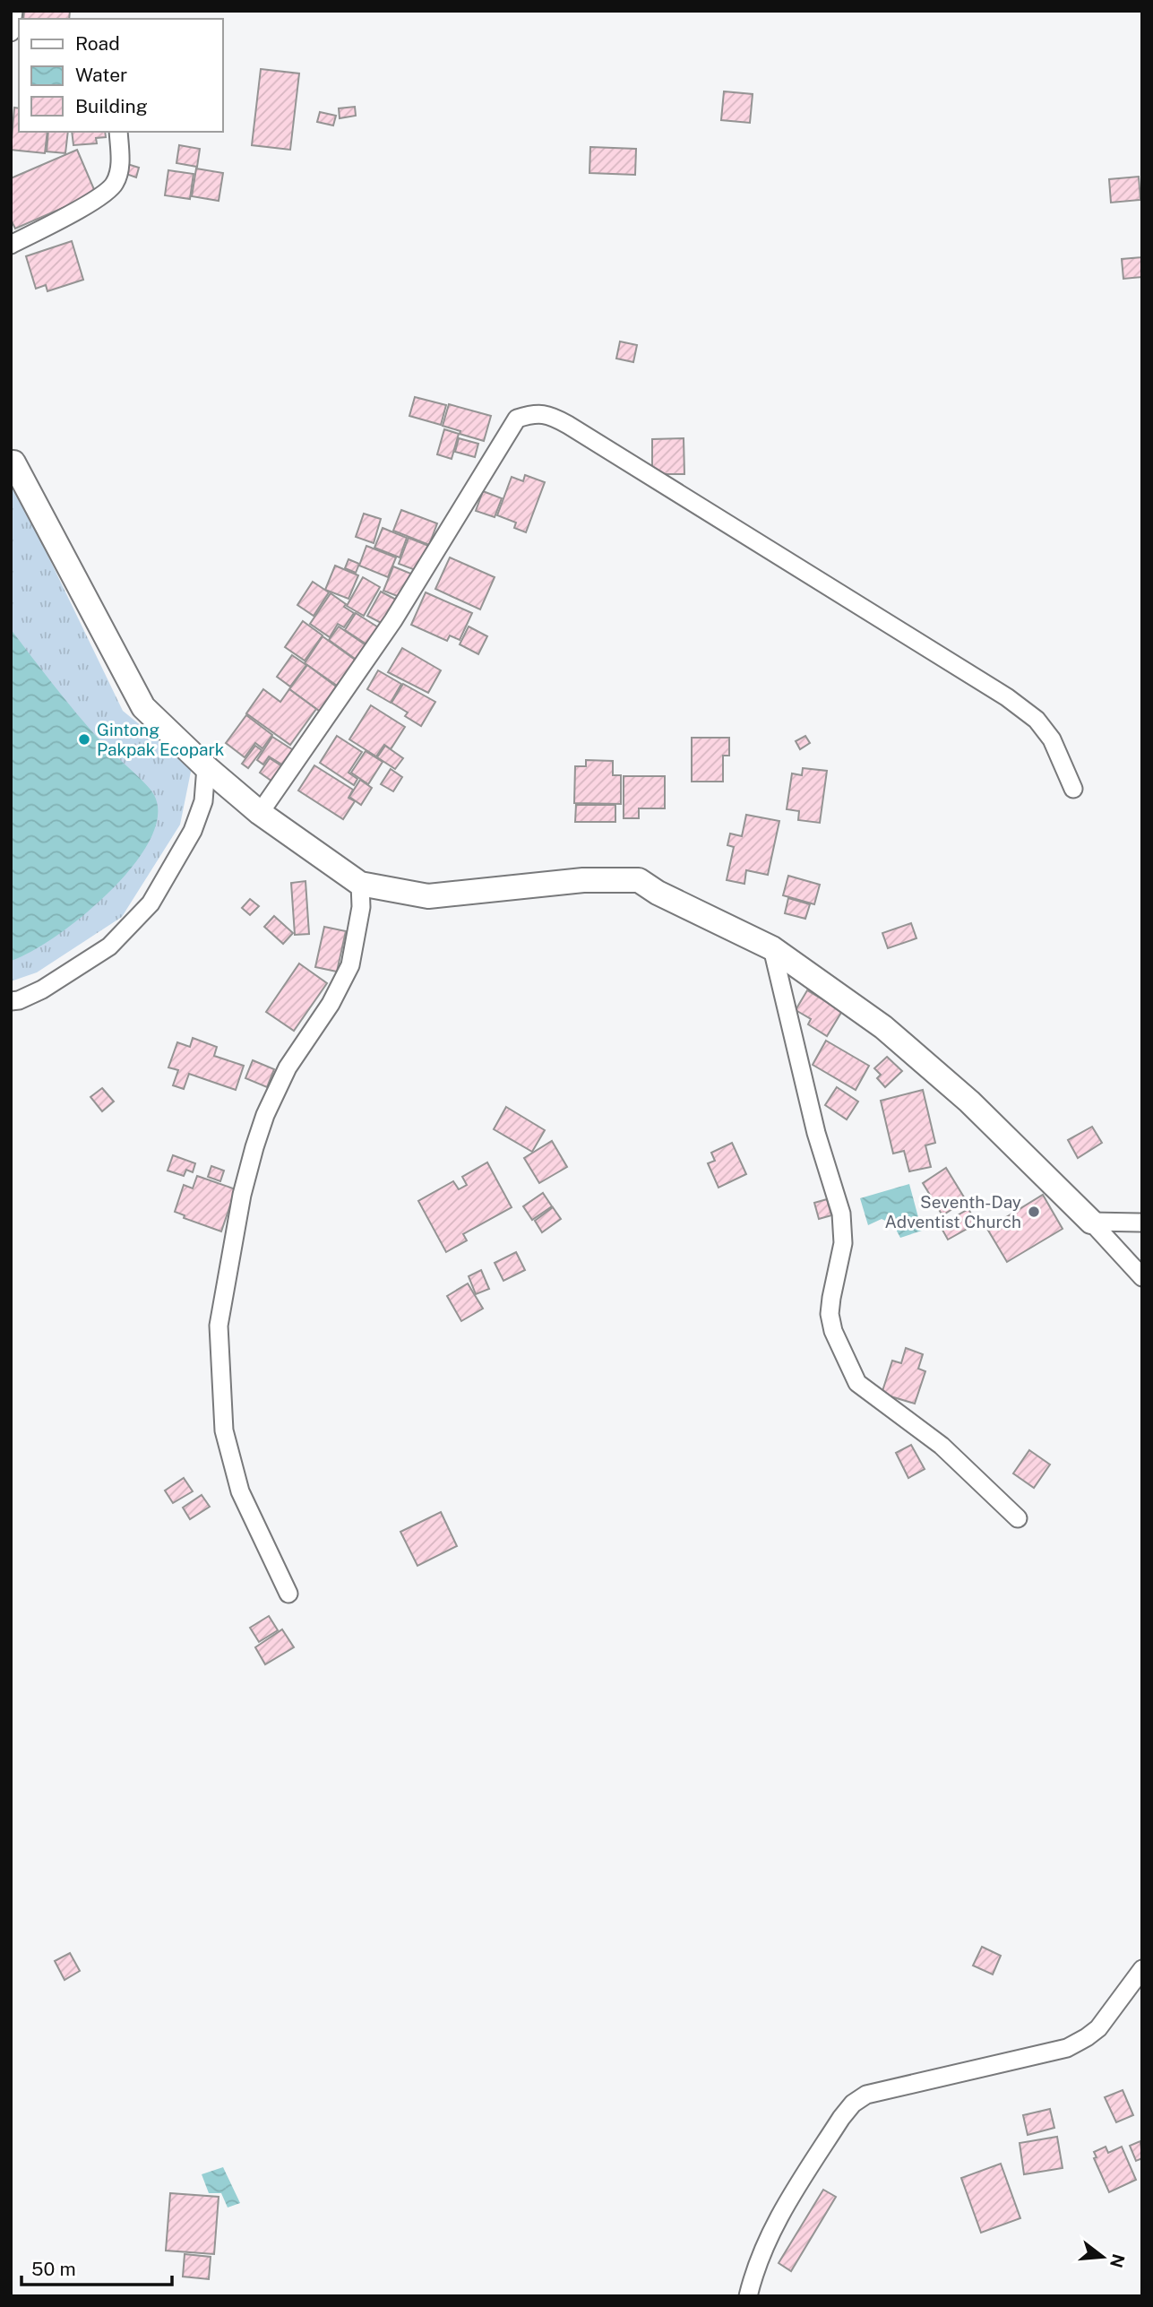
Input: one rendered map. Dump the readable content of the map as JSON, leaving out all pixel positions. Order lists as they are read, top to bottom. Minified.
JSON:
{"places":["Gintong Pakpak Ecopark","Seventh-Day Adventist Church"],"legend":["Road","Water","Building"],"scale_bar":"50 m","north":"right"}
